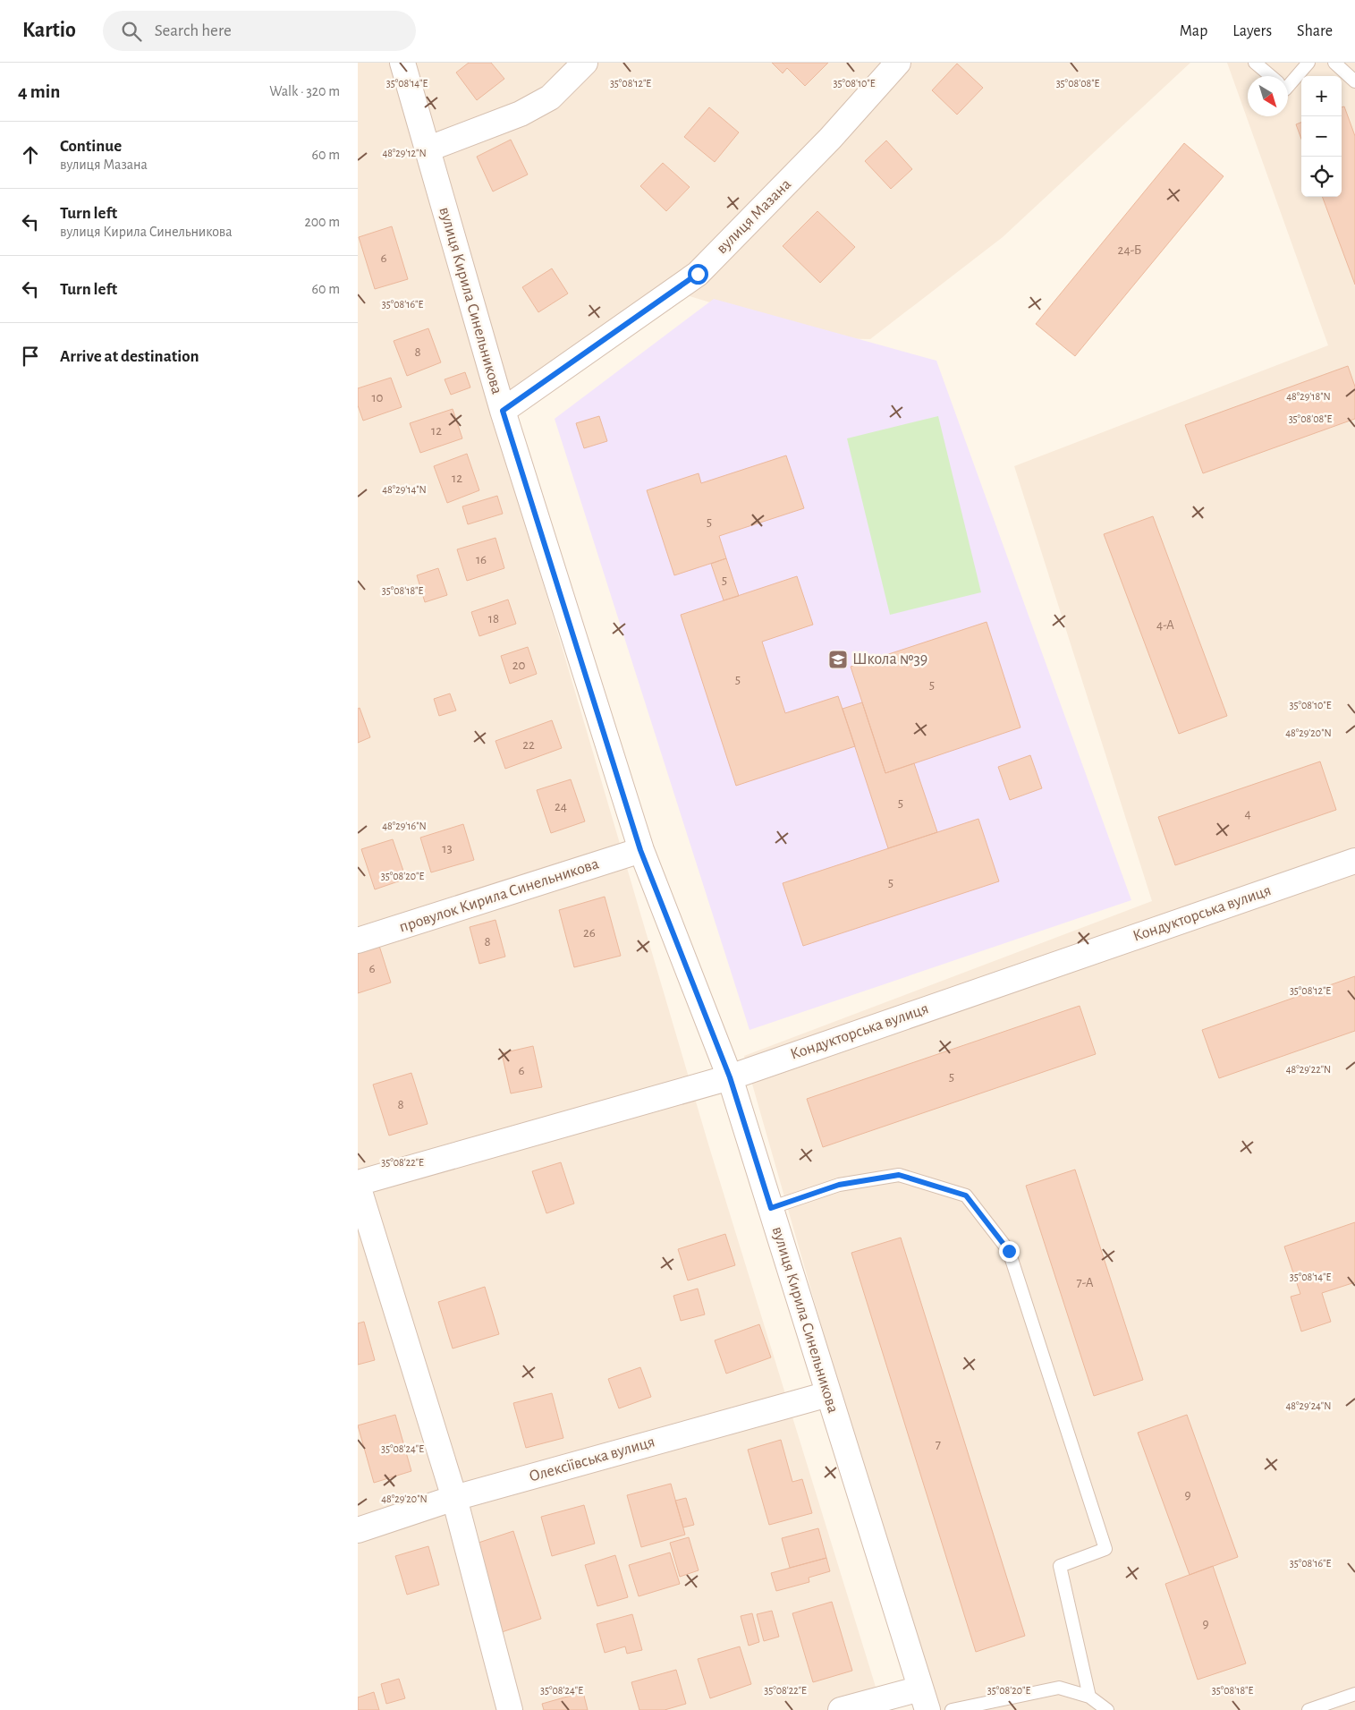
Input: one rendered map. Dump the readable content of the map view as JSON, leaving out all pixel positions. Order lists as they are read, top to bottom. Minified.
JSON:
{"streets":{"street":["вулиця Мазана","вулиця Кирила Синельникова","провулок Кирила Синельникова","Кондукторська вулиця","Олексіївська вулиця"]},"crossings":[["вулиця Мазана","вулиця Кирила Синельникова"],["вулиця Кирила Синельникова","провулок Кирила Синельникова"],["вулиця Кирила Синельникова","Кондукторська вулиця"],["вулиця Кирила Синельникова","Олексіївська вулиця"]],"places":{"school or university":["Школа №39"]},"house_numbers":["24-Б","6","8","10","12","12","5","16","5","18","4-А","20","5","5","22","5","24","4","13","5","26","8","6","6","5","8","7-А","7","9","9"],"north":"bottom right","page":{"header":"Kartio","search":"Search here","nav":["Map","Layers","Share"],"heading":["4 min","Walk · 320 m"],"map_buttons":["+","−"],"list":[["Continue","вулиця Мазана","60 m"],["Turn left","вулиця Кирила Синельникова","200 m"],["Turn left","60 m"],"Arrive at destination"]},"coordinates":["35°08'12\"E","35°08'10\"E","35°08'08\"E","35°08'14\"E","48°29'12\"N","35°08'16\"E","48°29'18\"N","48°29'14\"N","35°08'18\"E","48°29'20\"N","48°29'16\"N","35°08'20\"E","48°29'22\"N","35°08'22\"E","48°29'24\"N","35°08'24\"E"]}
